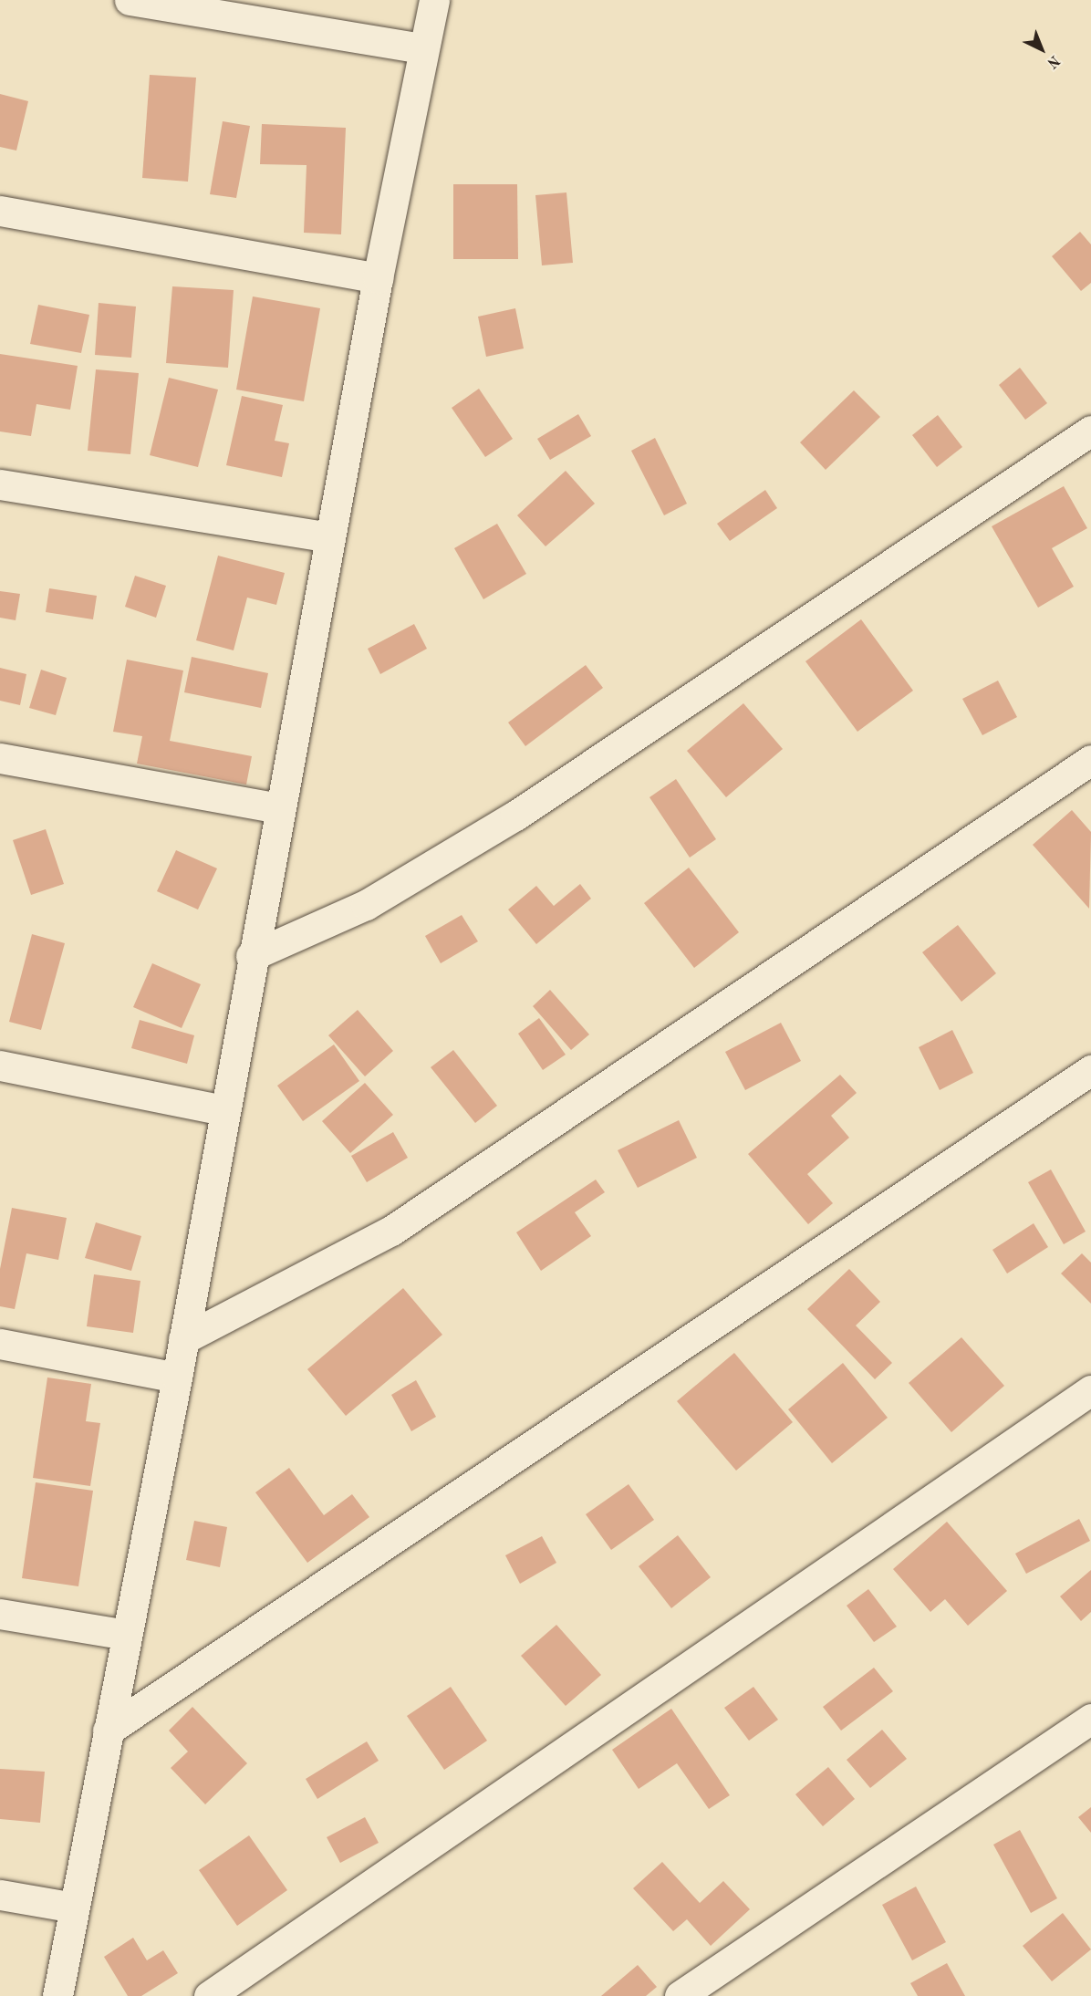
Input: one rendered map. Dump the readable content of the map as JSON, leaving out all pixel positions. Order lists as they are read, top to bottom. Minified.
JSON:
{"north":"bottom right"}
